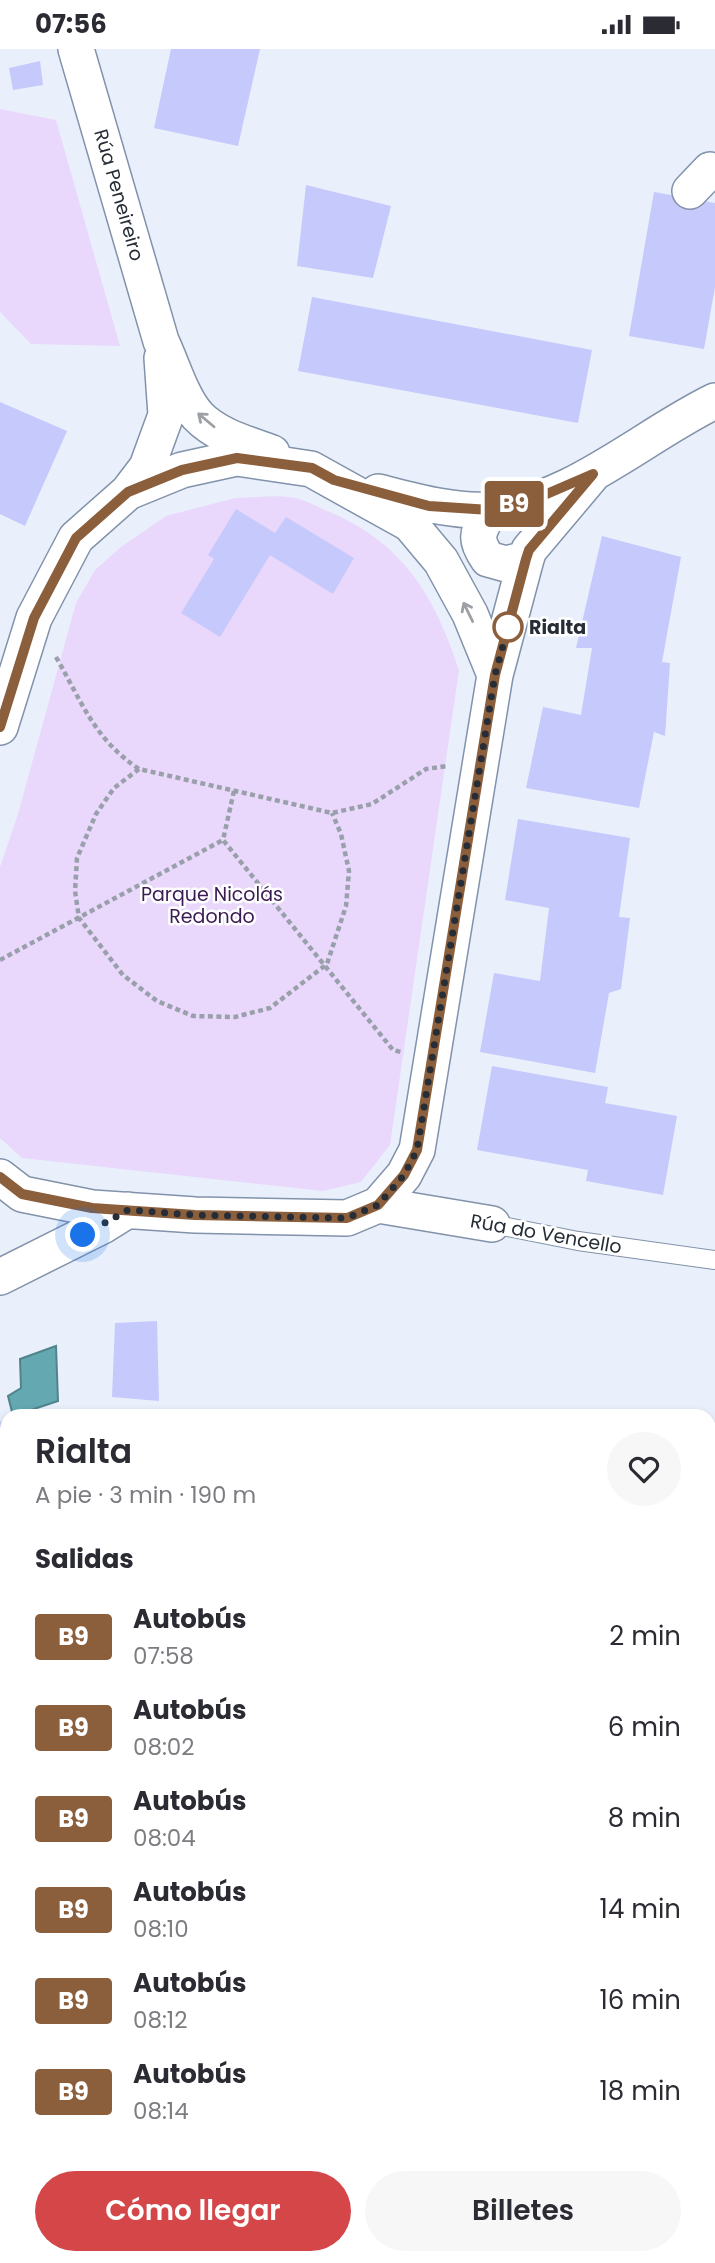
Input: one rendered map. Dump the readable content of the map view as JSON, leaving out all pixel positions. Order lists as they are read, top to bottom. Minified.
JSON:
{"streets":{"street":["Rúa Peneireiro","Rúa do Vencello"]},"parks":["Parque Nicolás Redondo"],"places":["Rialta"],"lines":["bus line B9"],"page":{"status":"07:56","on_map":"B9","heading":[["Rialta","A pie · 3 min · 190 m"],"Salidas"],"list":[{"mark":"B9","name":"Autobús","note":"07:58","value":"2 min"},{"mark":"B9","name":"Autobús","note":"08:02","value":"6 min"},{"mark":"B9","name":"Autobús","note":"08:04","value":"8 min"},{"mark":"B9","name":"Autobús","note":"08:10","value":"14 min"},{"mark":"B9","name":"Autobús","note":"08:12","value":"16 min"},{"mark":"B9","name":"Autobús","note":"08:14","value":"18 min"}],"buttons":["Cómo llegar","Billetes"]}}
